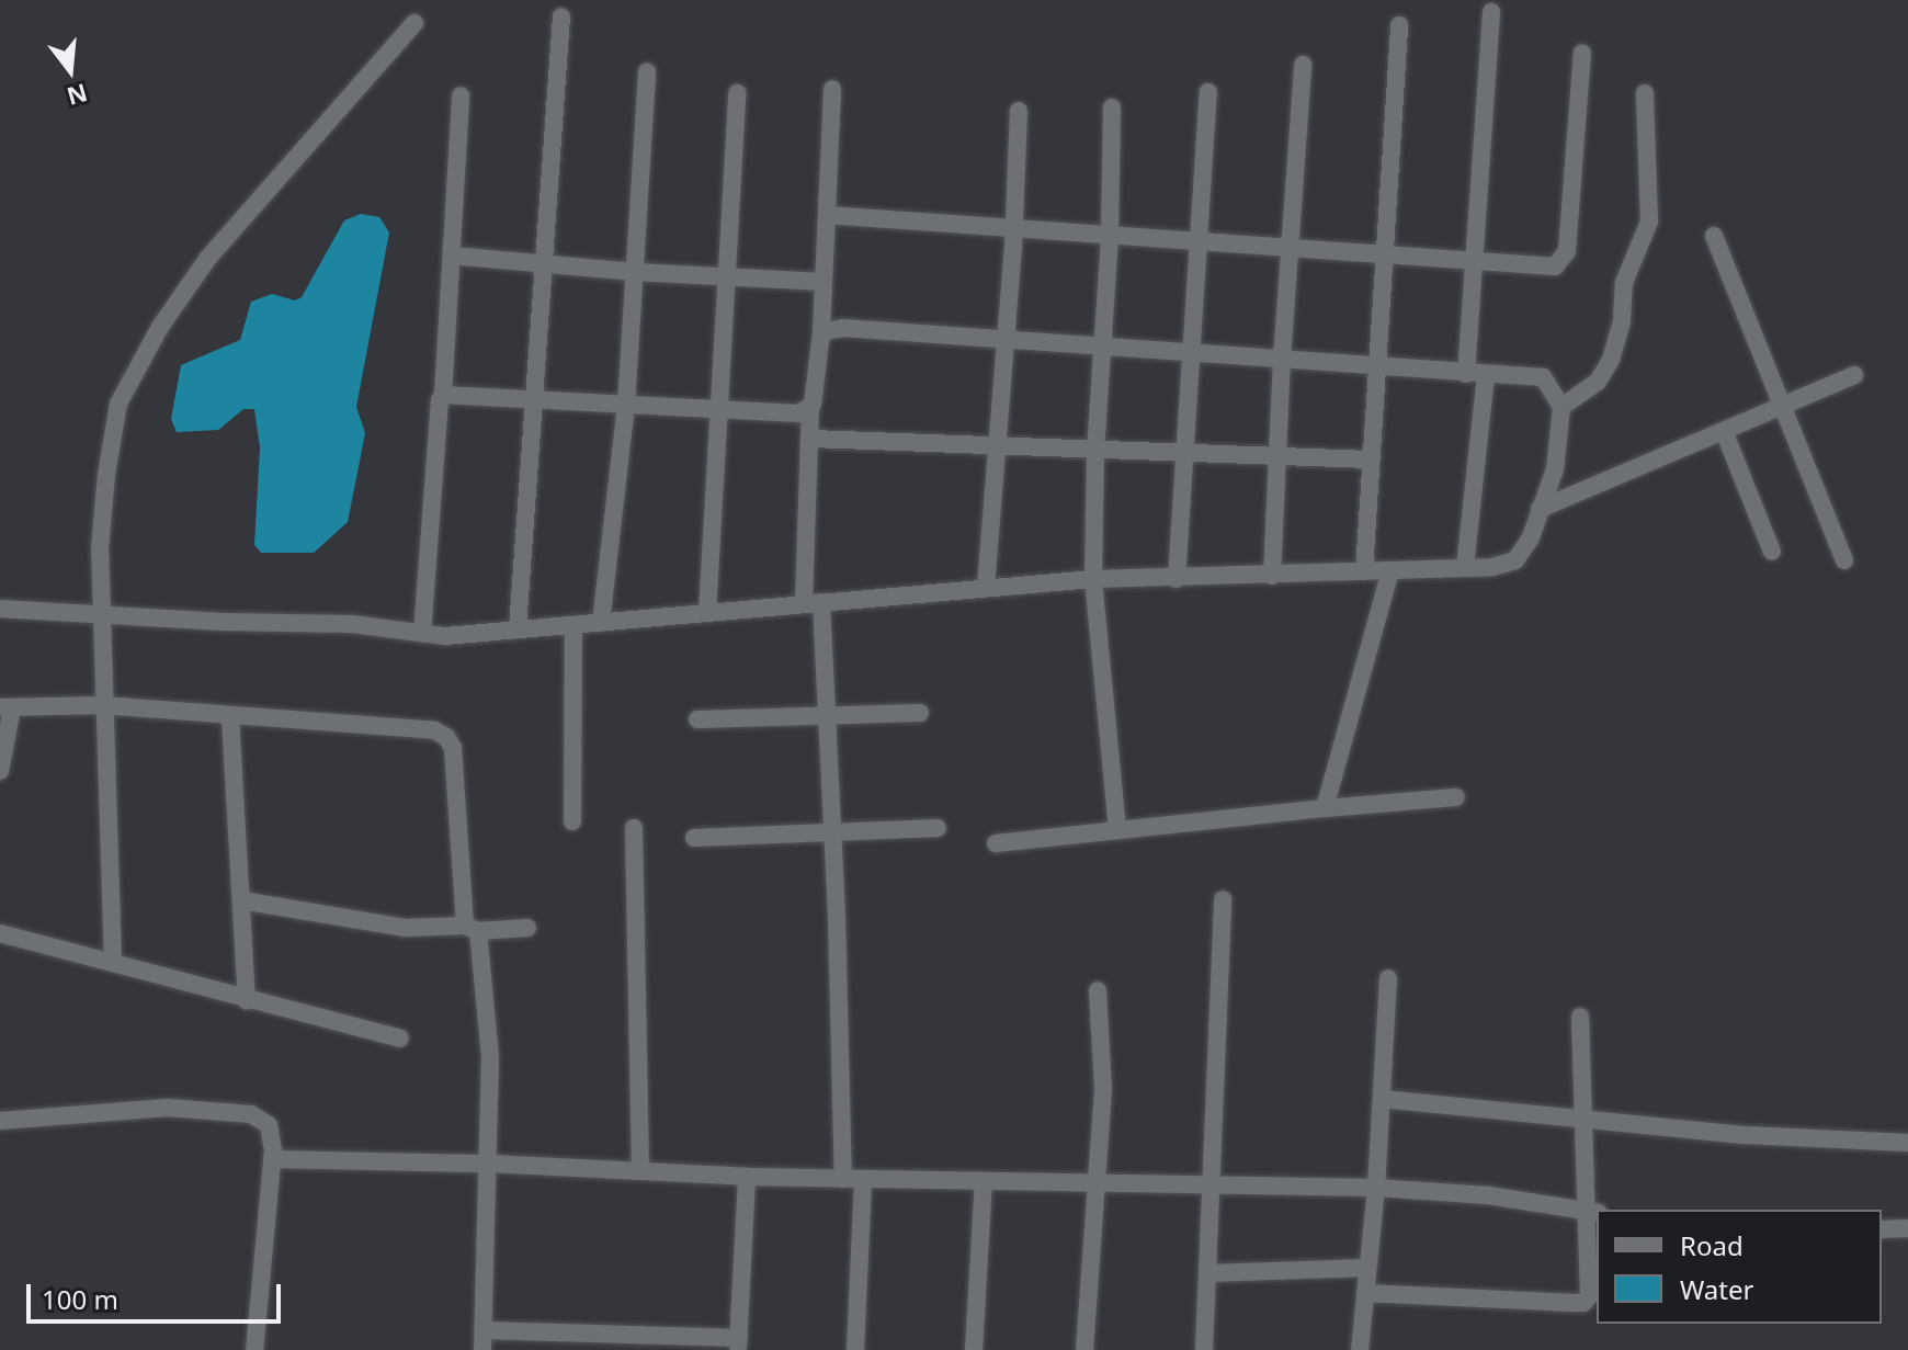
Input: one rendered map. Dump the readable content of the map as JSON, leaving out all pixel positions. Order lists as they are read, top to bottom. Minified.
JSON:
{"legend":["Road","Water"],"scale_bar":"100 m","north":"bottom"}
